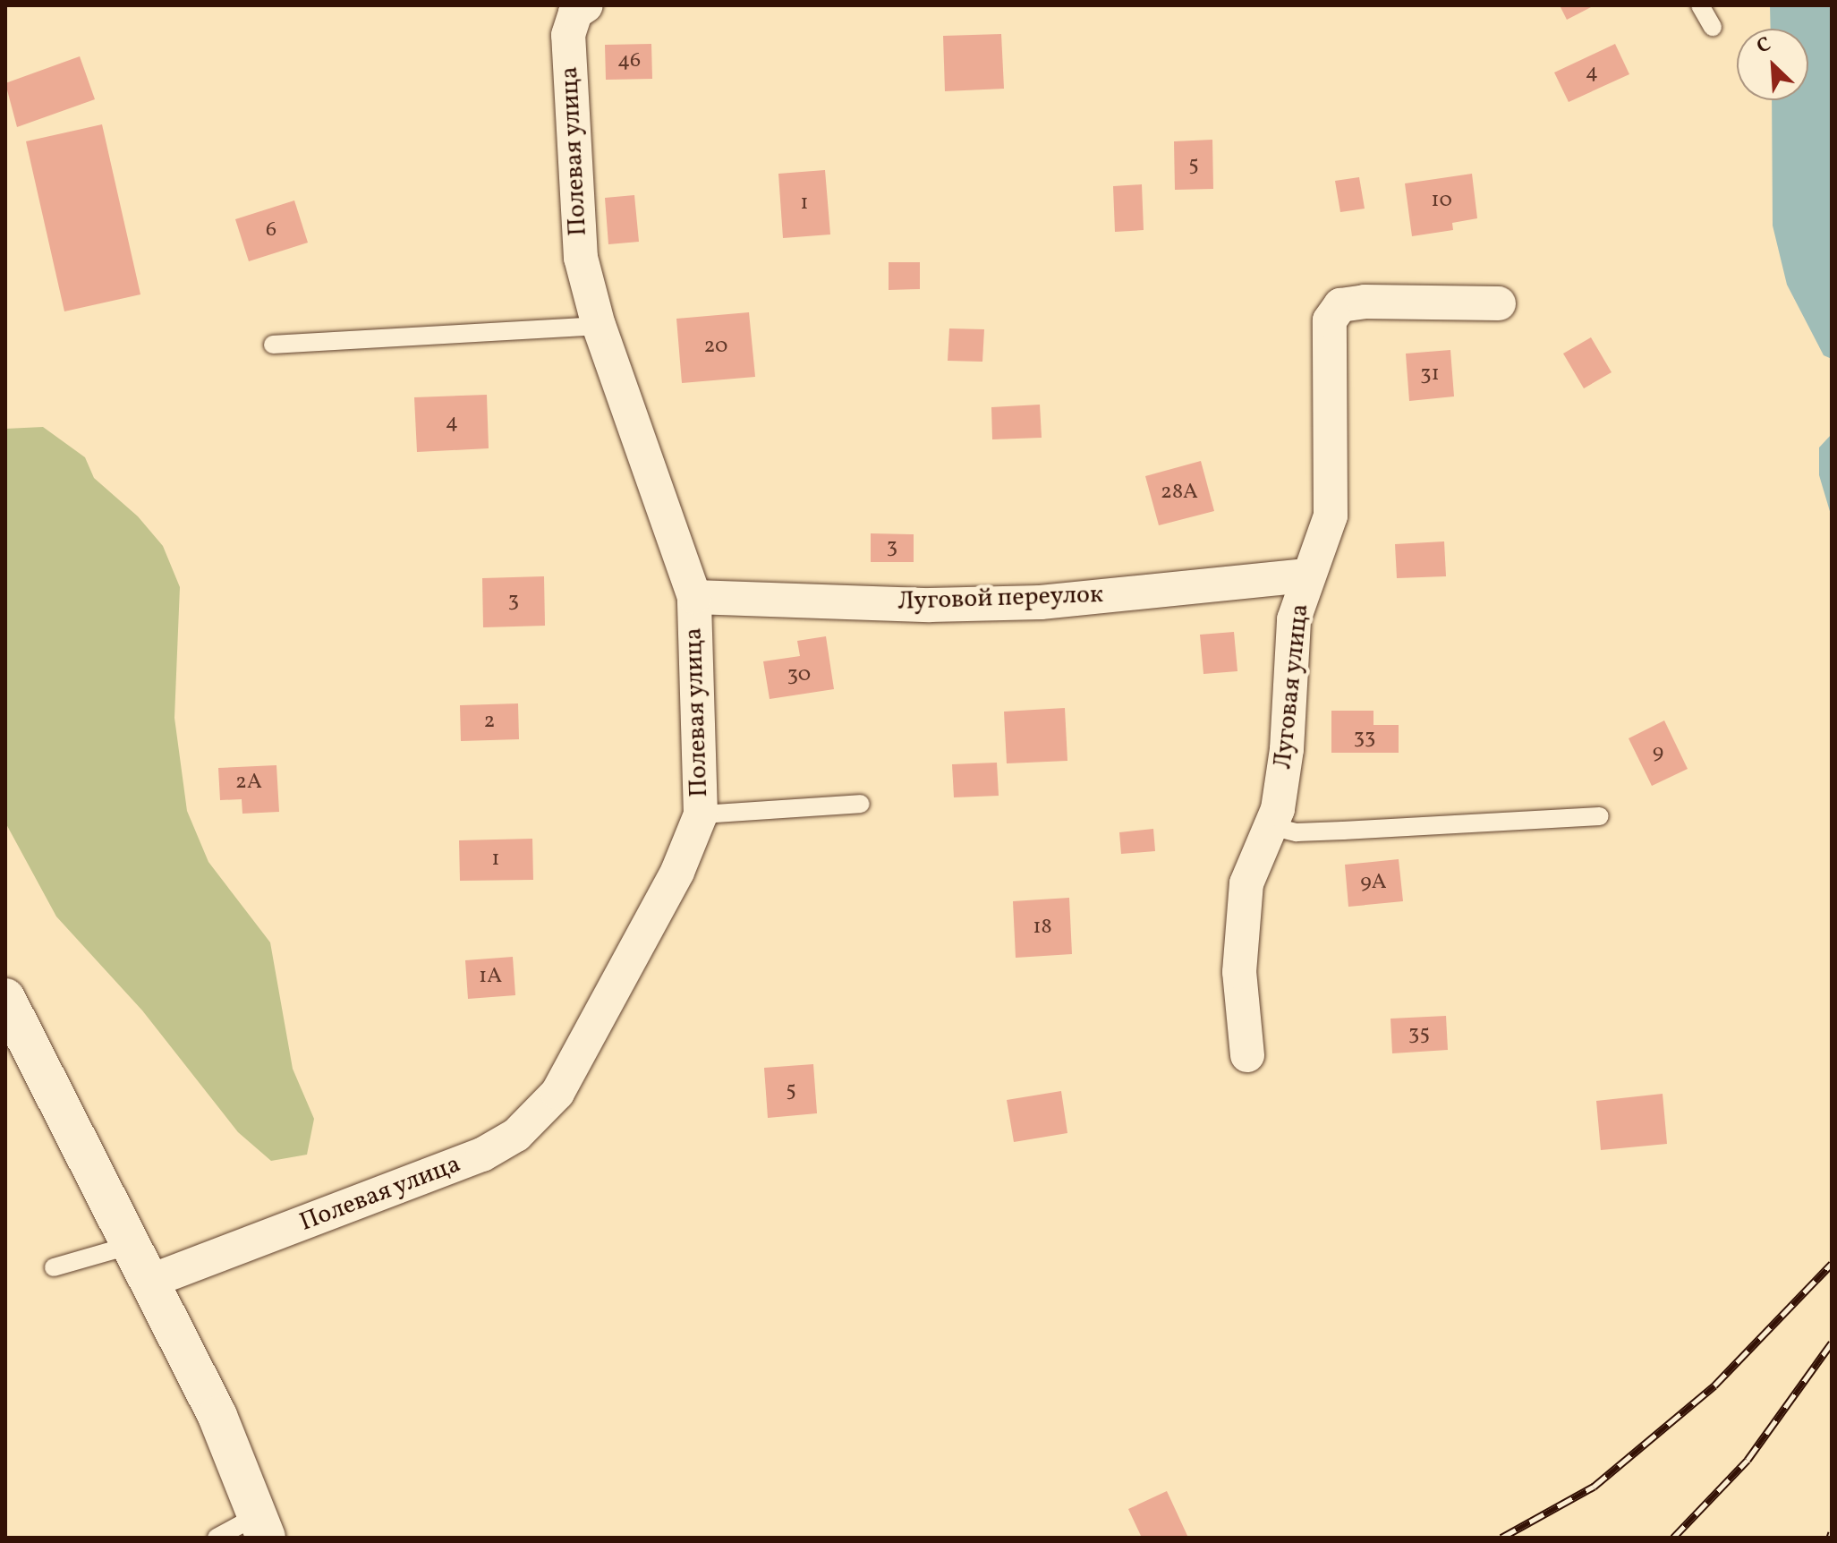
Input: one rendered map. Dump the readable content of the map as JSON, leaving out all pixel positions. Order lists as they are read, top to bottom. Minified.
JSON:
{"streets":{"street":["Полевая улица","Луговой переулок","Луговая улица"]},"crossings":[["Полевая улица","Луговой переулок"],["Луговой переулок","Луговая улица"]],"house_numbers":["46","4","5","10","1","6","20","31","4","28А","3","3","30","2","33","9","2А","1","9А","18","1А","35","5"],"north":"top left"}
